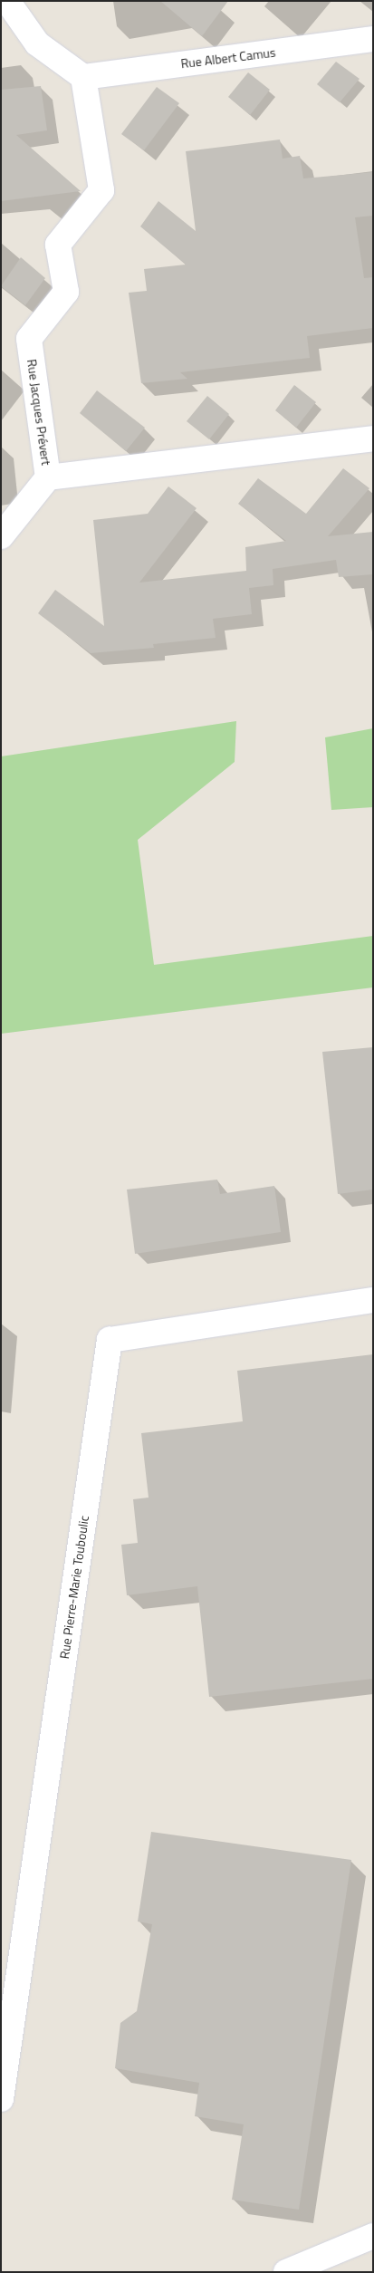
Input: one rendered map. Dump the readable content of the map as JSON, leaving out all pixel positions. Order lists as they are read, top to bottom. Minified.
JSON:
{"streets":{"street":["Rue Albert Camus","Rue Jacques Prévert","Rue Pierre-Marie Touboulic"]},"crossings":[["Rue Albert Camus","Rue Jacques Prévert"]]}
